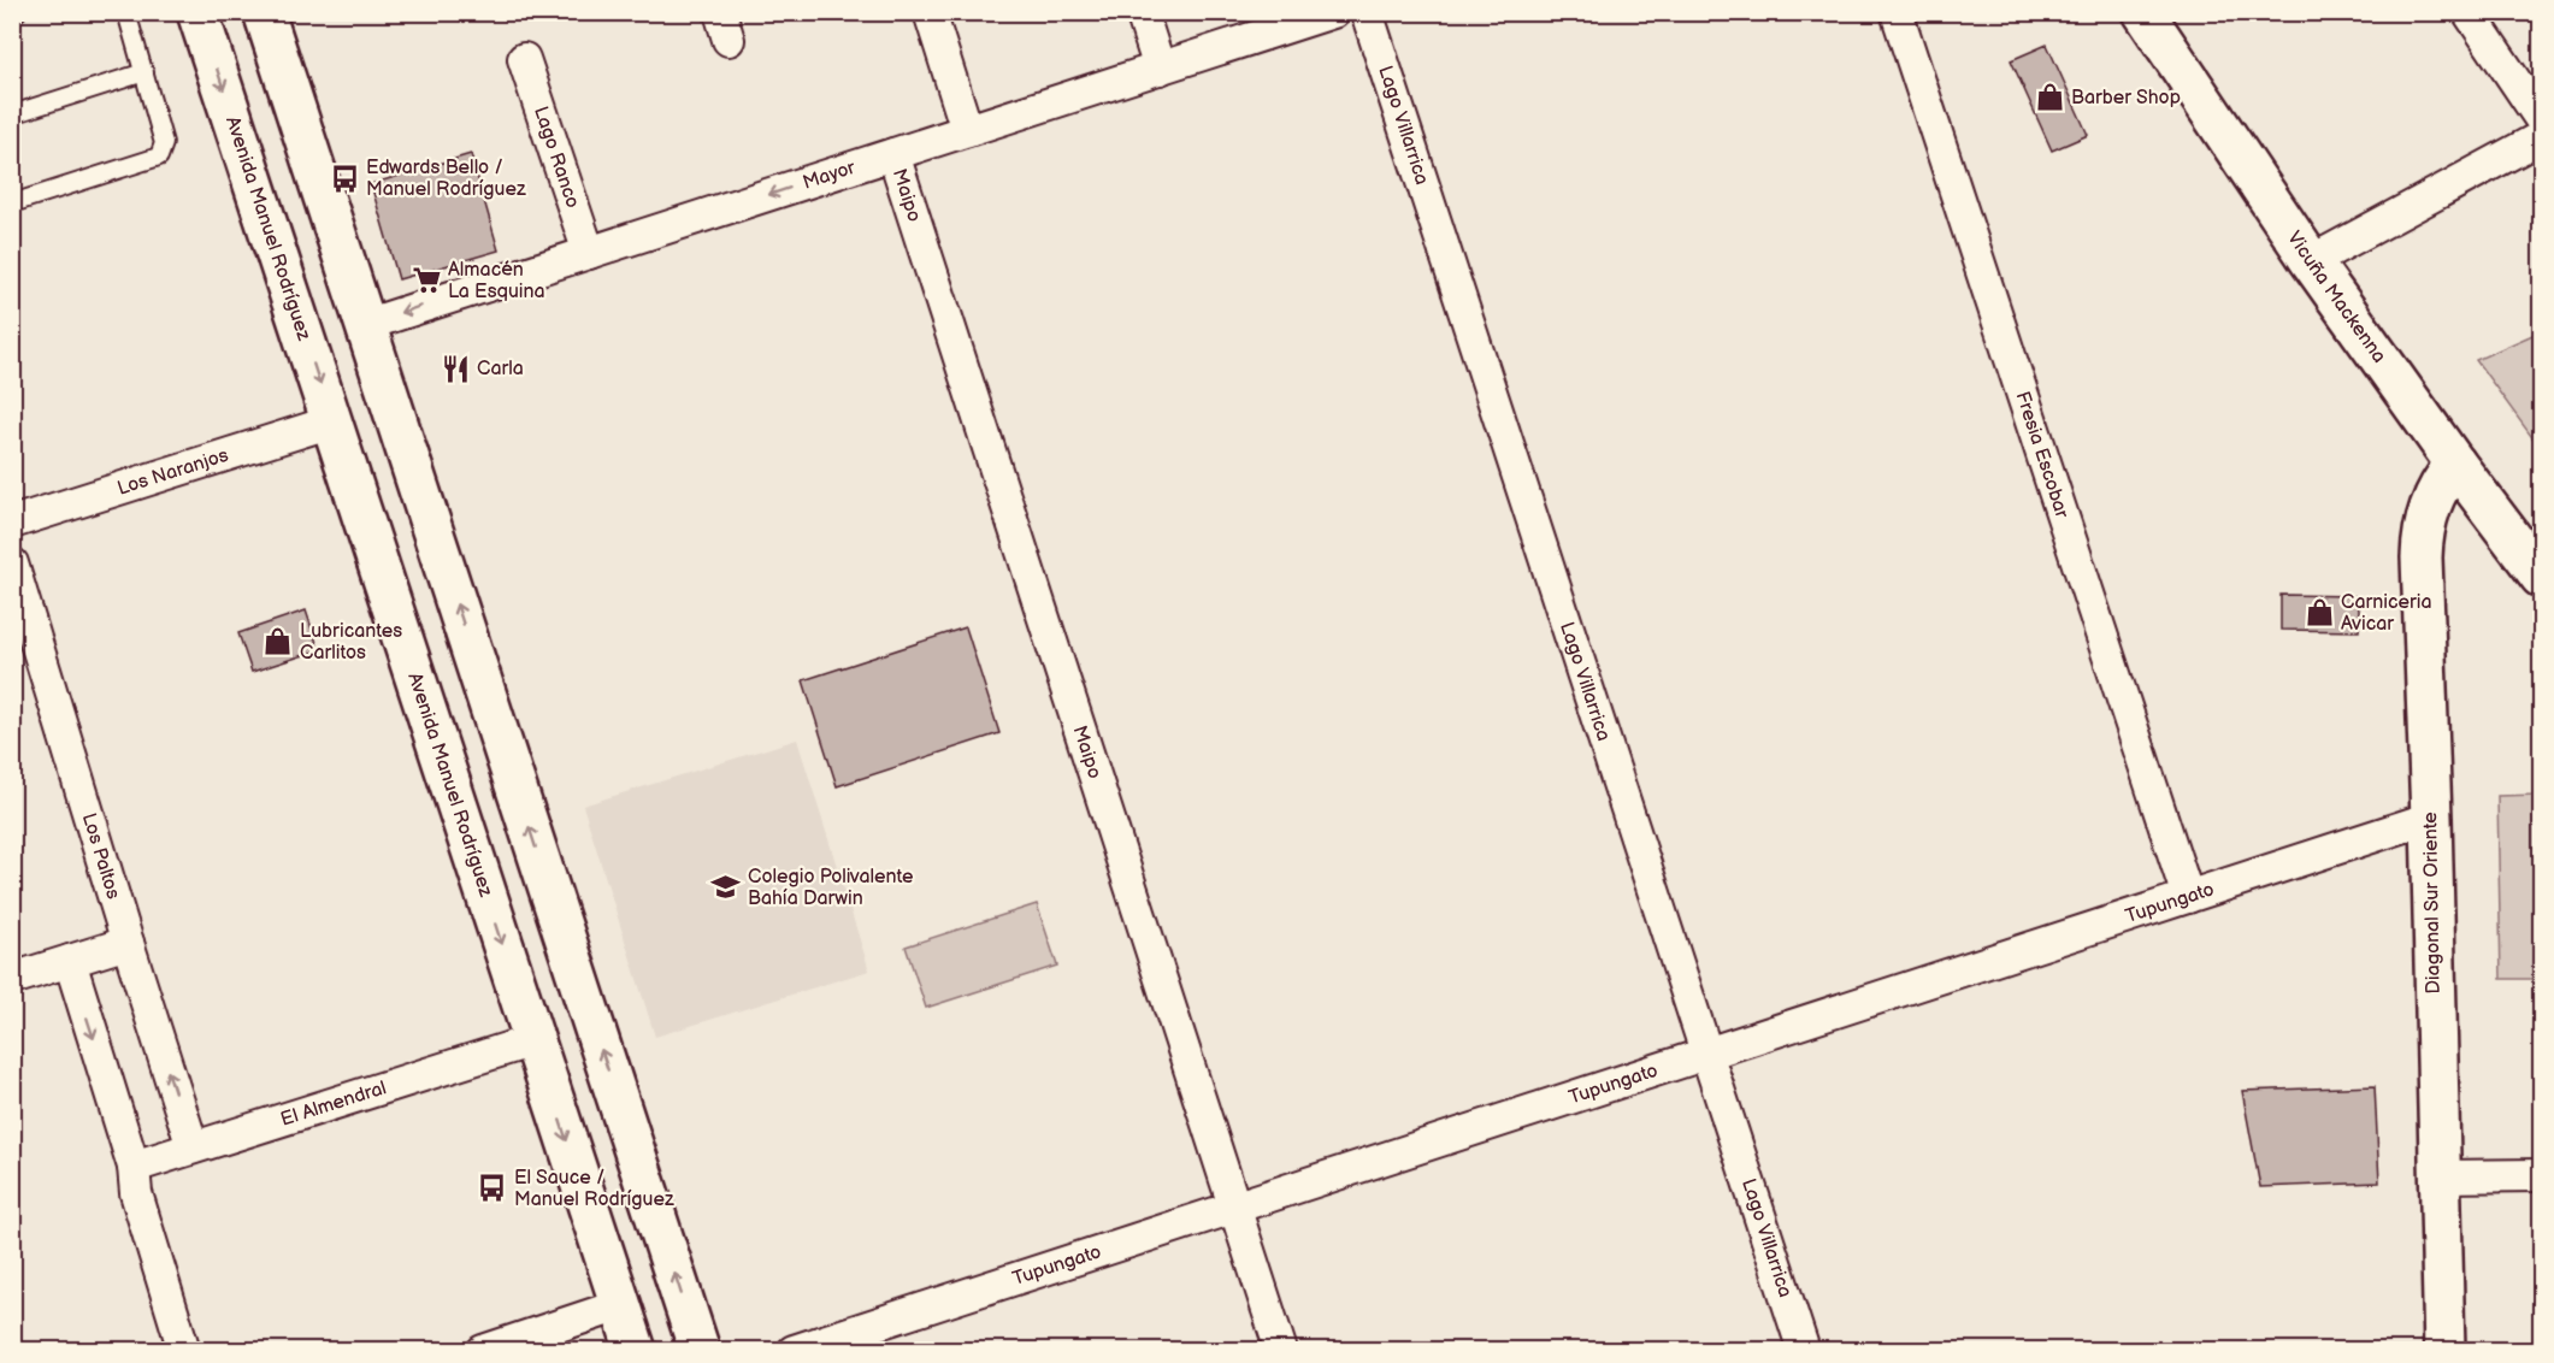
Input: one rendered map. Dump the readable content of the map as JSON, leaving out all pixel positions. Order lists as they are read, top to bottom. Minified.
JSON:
{"streets":{"main road":["Avenida Manuel Rodríguez","Vicuña Mackenna","Diagonal Sur Oriente"],"street":["Lago Villarrica","Lago Ranco","Mayor","Maipo","Fresia Escobar","Los Naranjos","Los Paltos","Tupungato","El Almendral"]},"crossings":[["Lago Villarrica","Tupungato"],["Lago Ranco","Mayor"],["Mayor","Maipo"],["Maipo","Tupungato"],["Avenida Manuel Rodríguez","Los Naranjos"],["Avenida Manuel Rodríguez","El Almendral"],["Vicuña Mackenna","Diagonal Sur Oriente"],["Fresia Escobar","Tupungato"],["Los Paltos","El Almendral"],["Tupungato","Diagonal Sur Oriente"]],"one_way":["Mayor"],"places":{"shop":["Barber Shop","Carniceria Avicar","Lubricantes Carlitos"],"bus stop":["Edwards Bello / Manuel Rodríguez","El Sauce / Manuel Rodríguez"],"supermarket":["Almacén La Esquina"],"restaurant":["Carla"],"school or university":["Colegio Polivalente Bahía Darwin"]}}
